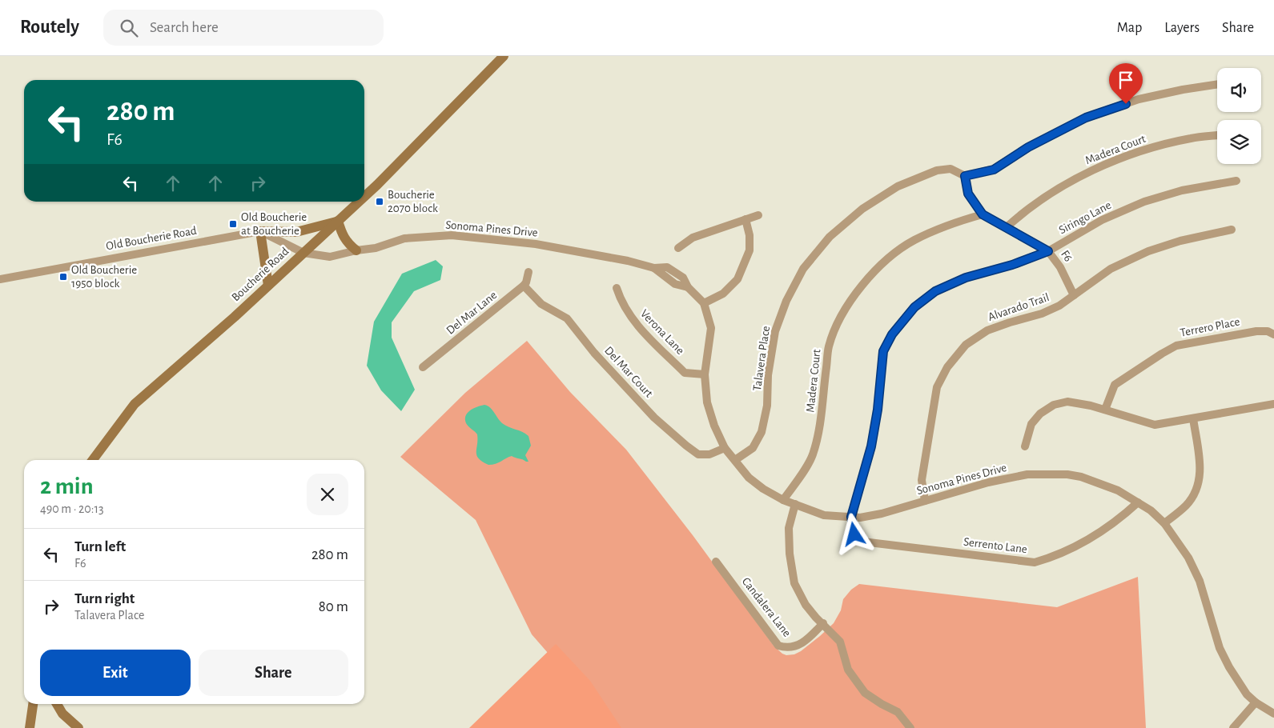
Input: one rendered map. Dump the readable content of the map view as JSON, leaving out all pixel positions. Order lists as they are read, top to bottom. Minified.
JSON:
{"streets":{"main road":["Boucherie Road"],"street":["Madera Court","Siringo Lane","Sonoma Pines Drive","Old Boucherie Road","F6","Alvarado Trail","Del Mar Lane","Terrero Place","Verona Lane","Talavera Place","Del Mar Court","Serrento Lane","Candalera Lane"]},"crossings":[["Madera Court","Sonoma Pines Drive"],["Madera Court","F6"],["Siringo Lane","Sonoma Pines Drive"],["Siringo Lane","F6"],["Siringo Lane","Serrento Lane"],["Sonoma Pines Drive","Boucherie Road"],["Sonoma Pines Drive","Alvarado Trail"],["Sonoma Pines Drive","Verona Lane"],["Sonoma Pines Drive","Talavera Place"],["Sonoma Pines Drive","Del Mar Court"],["Sonoma Pines Drive","Serrento Lane"],["F6","Alvarado Trail"],["F6","Talavera Place"],["Del Mar Lane","Del Mar Court"]],"places":{"transit":["Boucherie 2070 block","Old Boucherie at Boucherie","Old Boucherie 1950 block"]},"page":{"header":"Routely","search":"Search here","nav":["Map","Layers","Share"],"turn":["280 m","F6"],"heading":["2 min","490 m · 20:13"],"list":[{"name":"Turn left","note":"F6","value":"280 m"},{"name":"Turn right","note":"Talavera Place","value":"80 m"}],"buttons":["Exit","Share"]}}
